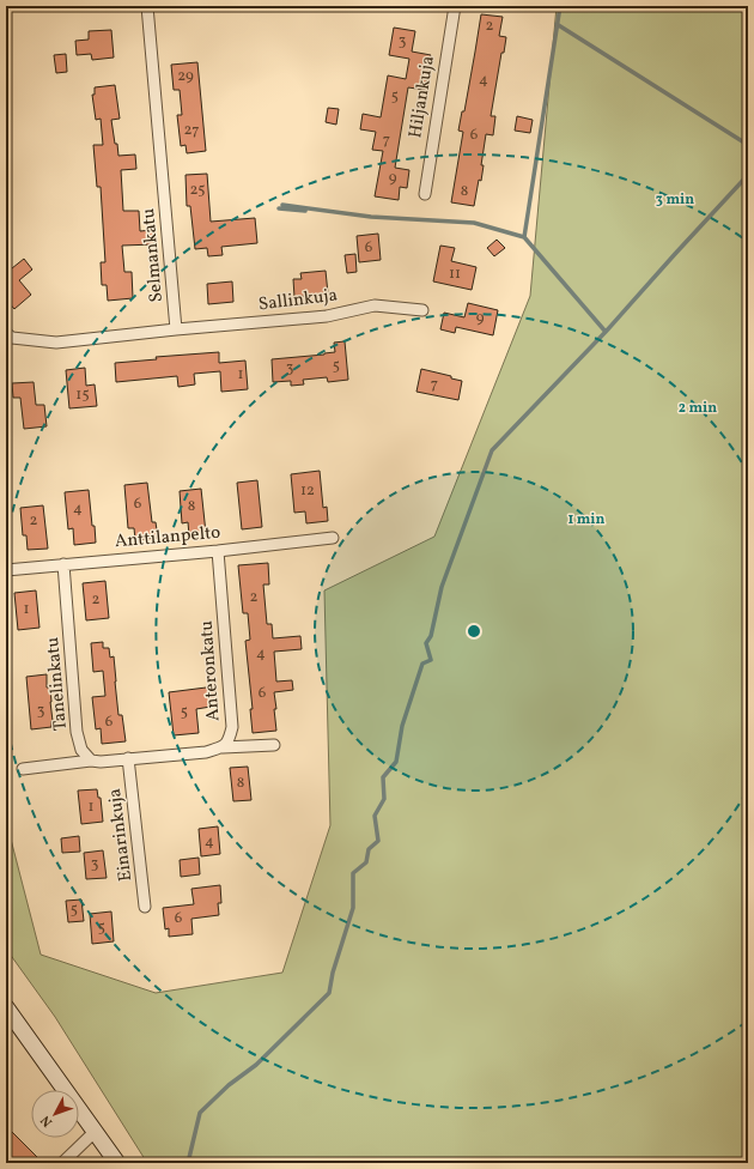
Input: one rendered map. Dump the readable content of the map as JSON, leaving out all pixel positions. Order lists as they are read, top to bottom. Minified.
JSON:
{"streets":{"street":["Hiljankuja","Selmankatu","Sallinkuja","Anttilanpelto","Anteronkatu","Tanelinkatu","Einarinkuja"]},"crossings":[["Selmankatu","Sallinkuja"],["Anttilanpelto","Anteronkatu"],["Anttilanpelto","Tanelinkatu"],["Anteronkatu","Einarinkuja"]],"house_numbers":["2","3","29","4","5","27","6","7","9","25","8","6","11","9","5","3","1","7","15","12","6","8","4","2","2","2","1","4","6","3","5","6","8","1","4","3","5","6","5"],"north":"bottom left","rings":["3 min","2 min","1 min"]}
